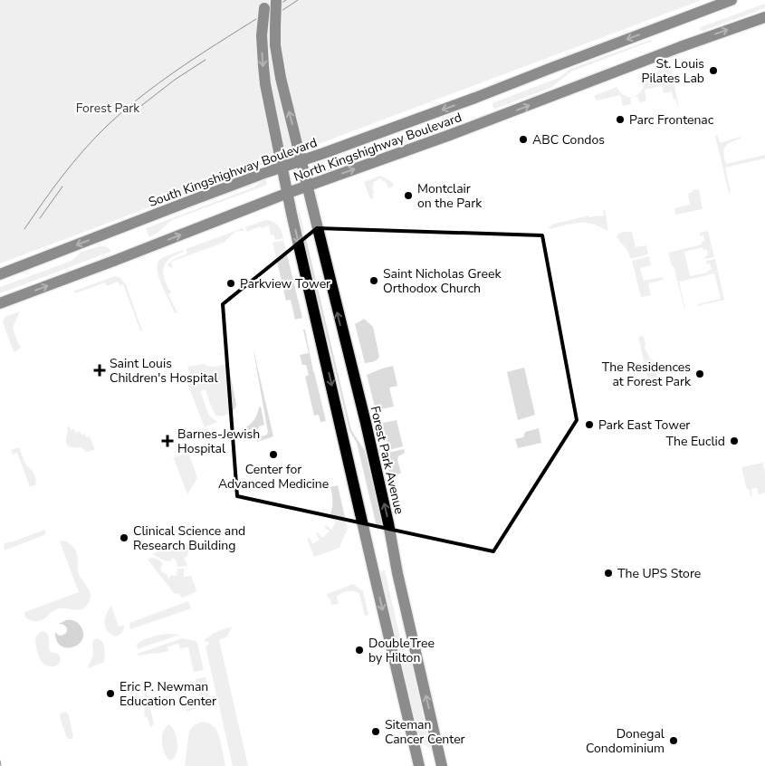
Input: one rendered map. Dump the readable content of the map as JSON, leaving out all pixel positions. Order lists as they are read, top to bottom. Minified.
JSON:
{"streets":{"main road":["North Kingshighway Boulevard","South Kingshighway Boulevard","Forest Park Avenue"]},"crossings":[["North Kingshighway Boulevard","Forest Park Avenue"],["South Kingshighway Boulevard","Forest Park Avenue"]],"one_way":["North Kingshighway Boulevard","South Kingshighway Boulevard"],"parks":["Forest Park"],"places":{"other":["St. Louis Pilates Lab","Parc Frontenac","ABC Condos","Montclair on the Park","Saint Nicholas Greek Orthodox Church","Parkview Tower","The Residences at Forest Park","Park East Tower","The Euclid","Center for Advanced Medicine","Clinical Science and Research Building","The UPS Store","DoubleTree by Hilton","Eric P. Newman Education Center","Siteman Cancer Center","Donegal Condominium"],"health":["Saint Louis Children's Hospital","Barnes-Jewish Hospital"]}}
